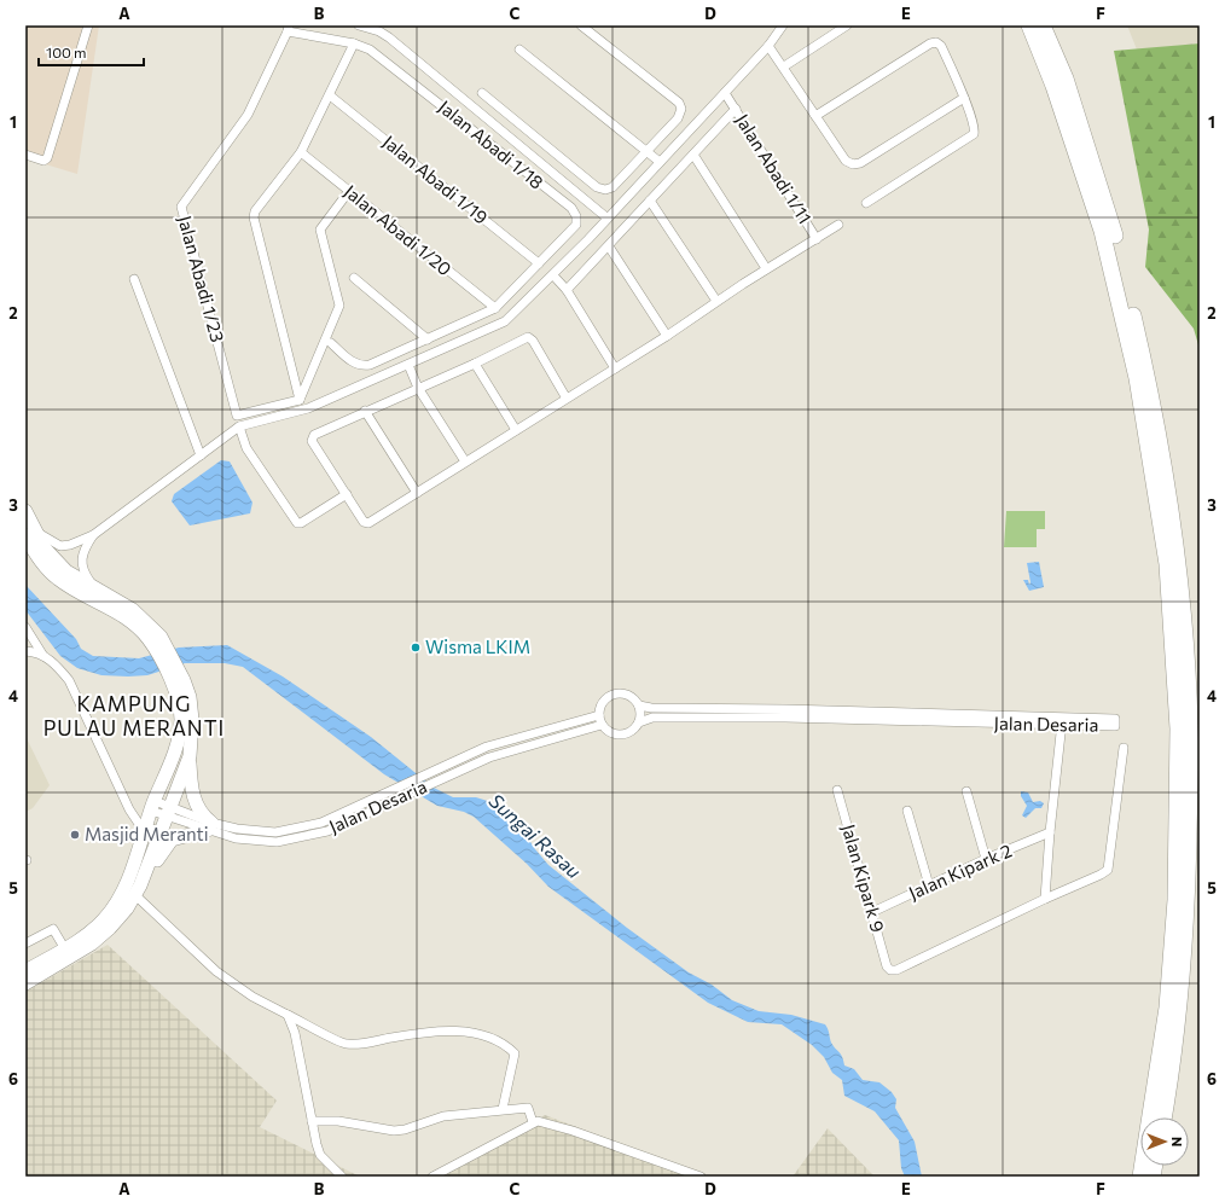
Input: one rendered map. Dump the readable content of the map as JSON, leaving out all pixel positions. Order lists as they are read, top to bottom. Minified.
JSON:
{"streets":{"street":["Jalan Abadi 1/18","Jalan Abadi 1/11","Jalan Abadi 1/19","Jalan Abadi 1/20","Jalan Abadi 1/23","Jalan Desaria","Jalan Kipark 2","Jalan Kipark 9"]},"crossings":[["Jalan Abadi 1/18","Jalan Abadi 1/19"],["Jalan Abadi 1/18","Jalan Abadi 1/20"],["Jalan Abadi 1/18","Jalan Abadi 1/23"],["Jalan Kipark 2","Jalan Kipark 9"]],"districts":["KAMPUNG PULAU MERANTI"],"water":["Sungai Rasau"],"places":["Wisma LKIM","Masjid Meranti"],"scale_bar":"100 m","north":"right","grid":{"columns":["A","B","C","D","E","F"],"rows":["1","2","3","4","5","6"]}}
